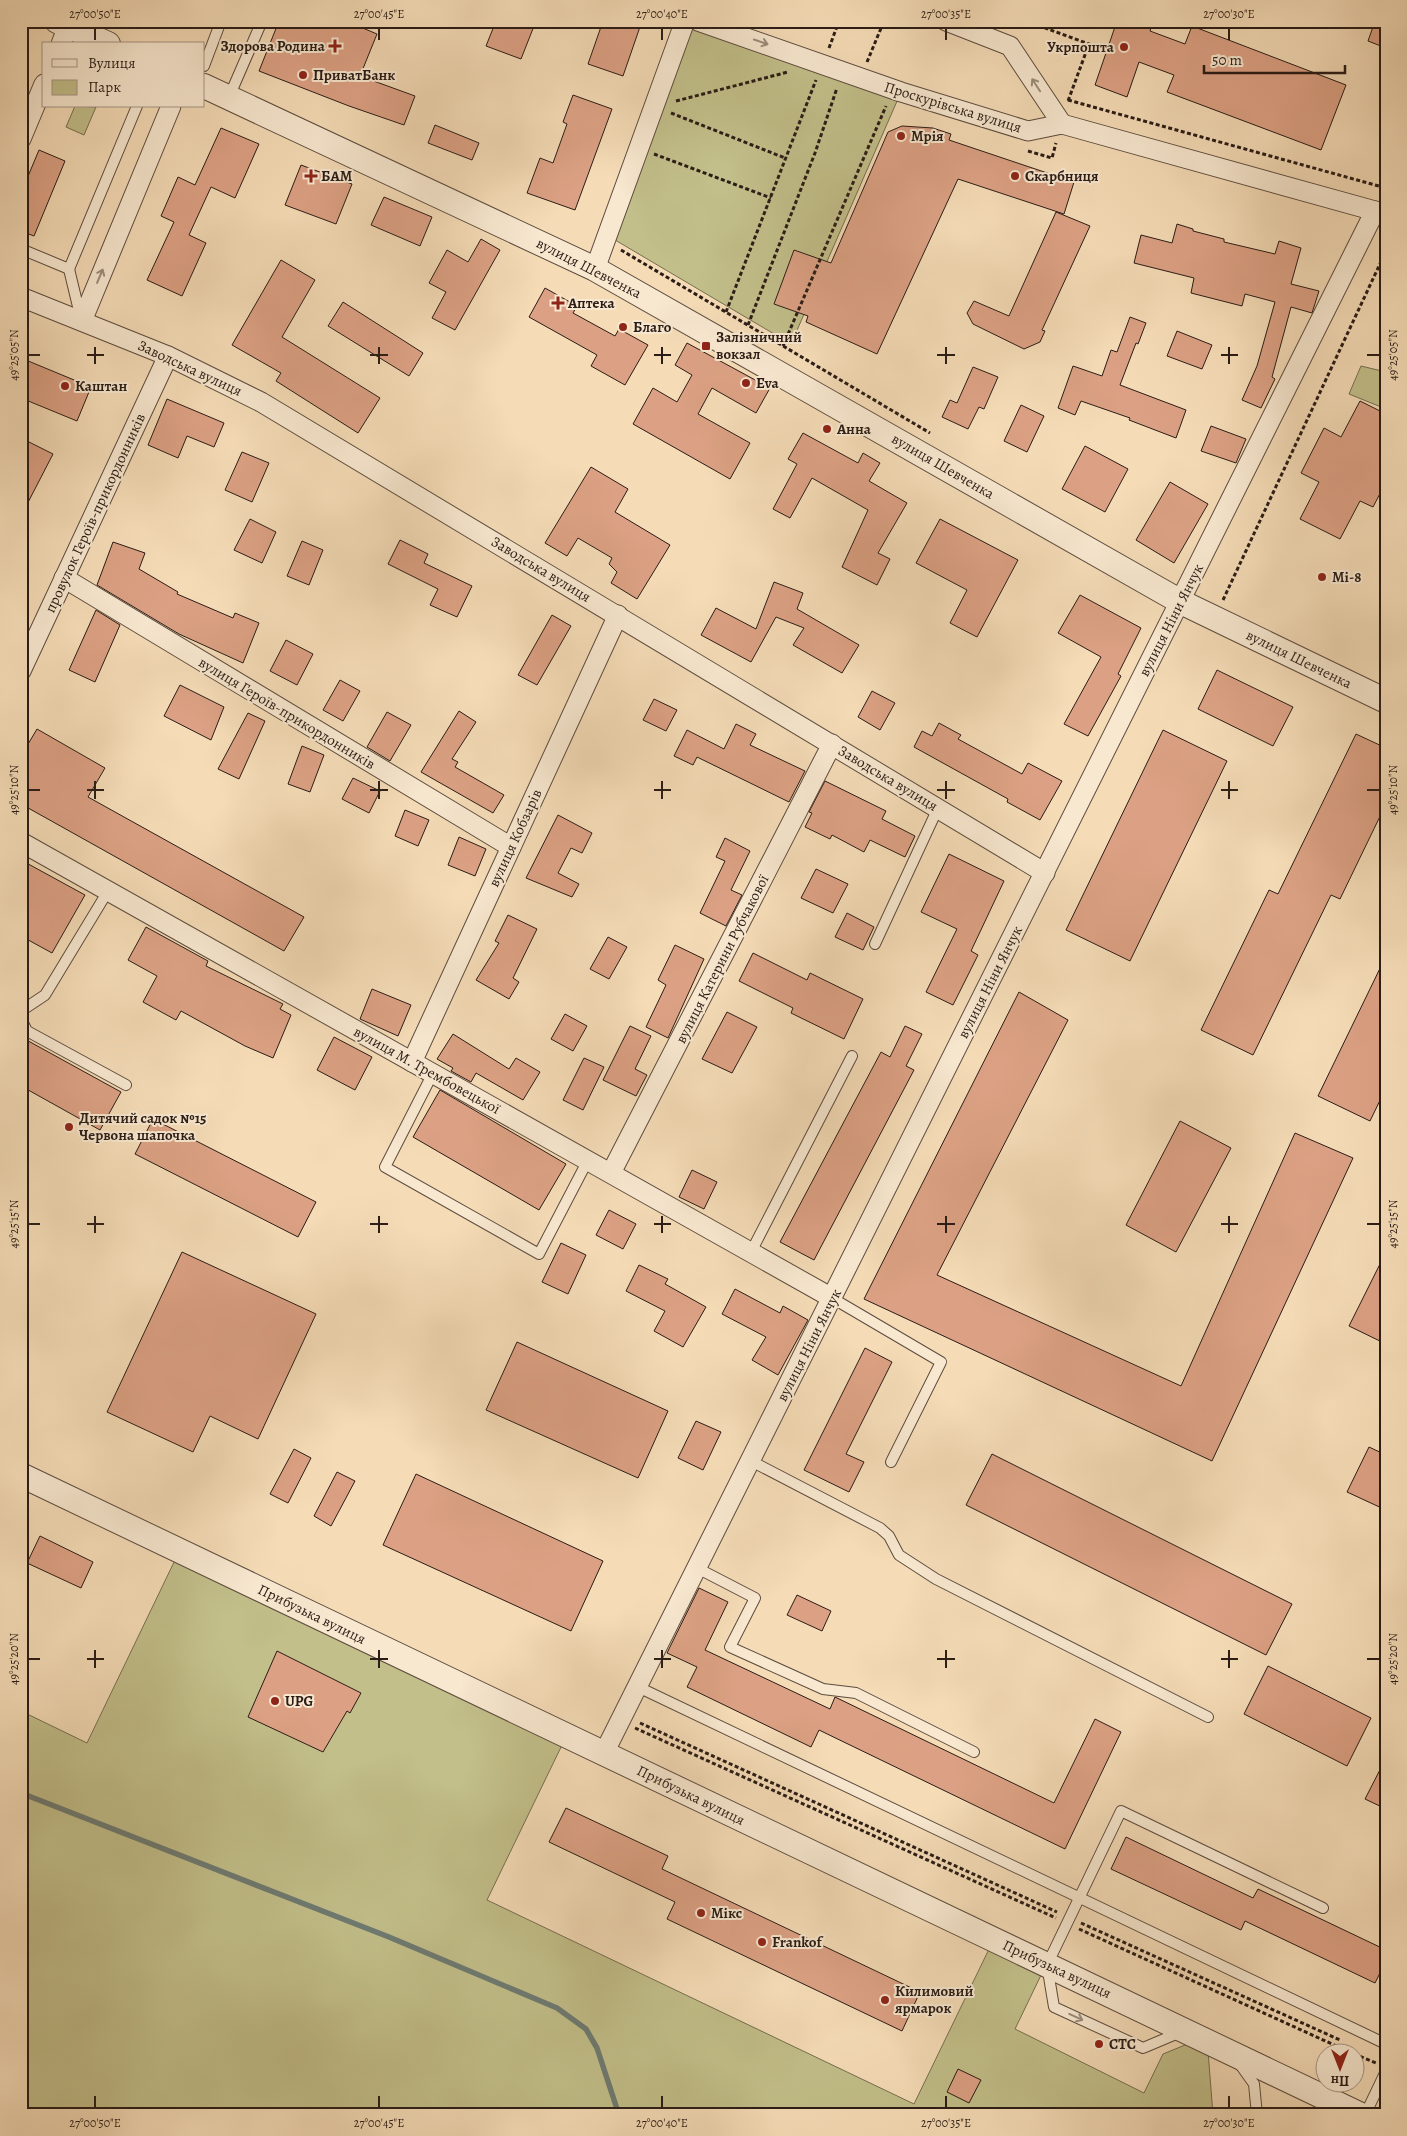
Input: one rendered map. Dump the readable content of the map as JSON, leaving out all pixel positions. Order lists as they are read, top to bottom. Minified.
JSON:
{"streets":{"street":["Проскурівська вулиця","вулиця Шевченка","Заводська вулиця","провулок Героїв-прикордонників","вулиця Ніни Янчук","вулиця Героїв-прикордонників","вулиця Кобзарів","вулиця Катерини Рубчакової","вулиця М. Трембовецької","Прибузька вулиця"]},"crossings":[["Проскурівська вулиця","вулиця Ніни Янчук"],["вулиця Шевченка","вулиця Ніни Янчук"],["Заводська вулиця","провулок Героїв-прикордонників"],["Заводська вулиця","вулиця Ніни Янчук"],["Заводська вулиця","вулиця Кобзарів"],["Заводська вулиця","вулиця Катерини Рубчакової"],["провулок Героїв-прикордонників","вулиця Героїв-прикордонників"],["вулиця Ніни Янчук","вулиця М. Трембовецької"],["вулиця Ніни Янчук","Прибузька вулиця"],["вулиця Героїв-прикордонників","вулиця Кобзарів"],["вулиця Кобзарів","вулиця М. Трембовецької"],["вулиця Катерини Рубчакової","вулиця М. Трембовецької"]],"places":{"health":["Здорова Родина","БАМ","Аптека"],"other":["Укрпошта","ПриватБанк","Мрія","Скарбниця","Благо","Eva","Каштан","Анна","Mi-8","Дитячий садок №15 Червона шапочка","UPG","Мікс","Frankof","Килимовий ярмарок","СТС"],"transit":["Залізничний вокзал"]},"legend":["Вулиця","Парк"],"scale_bar":"50 m","north":"bottom","coordinates":["27°00'50\"E","27°00'45\"E","27°00'40\"E","27°00'35\"E","27°00'30\"E","49°25'05\"N","49°25'10\"N","49°25'15\"N","49°25'20\"N"]}
